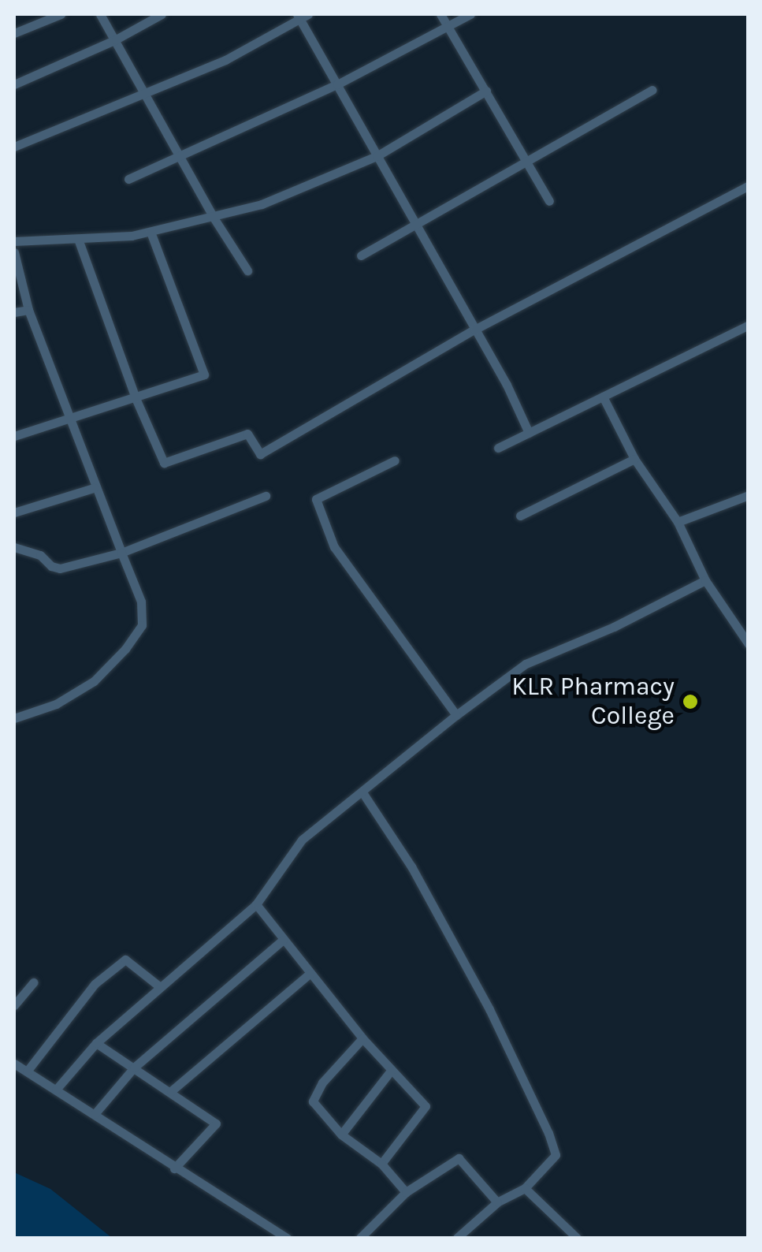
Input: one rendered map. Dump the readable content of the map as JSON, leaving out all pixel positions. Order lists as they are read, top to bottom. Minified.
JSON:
{"places":["KLR Pharmacy College"]}
